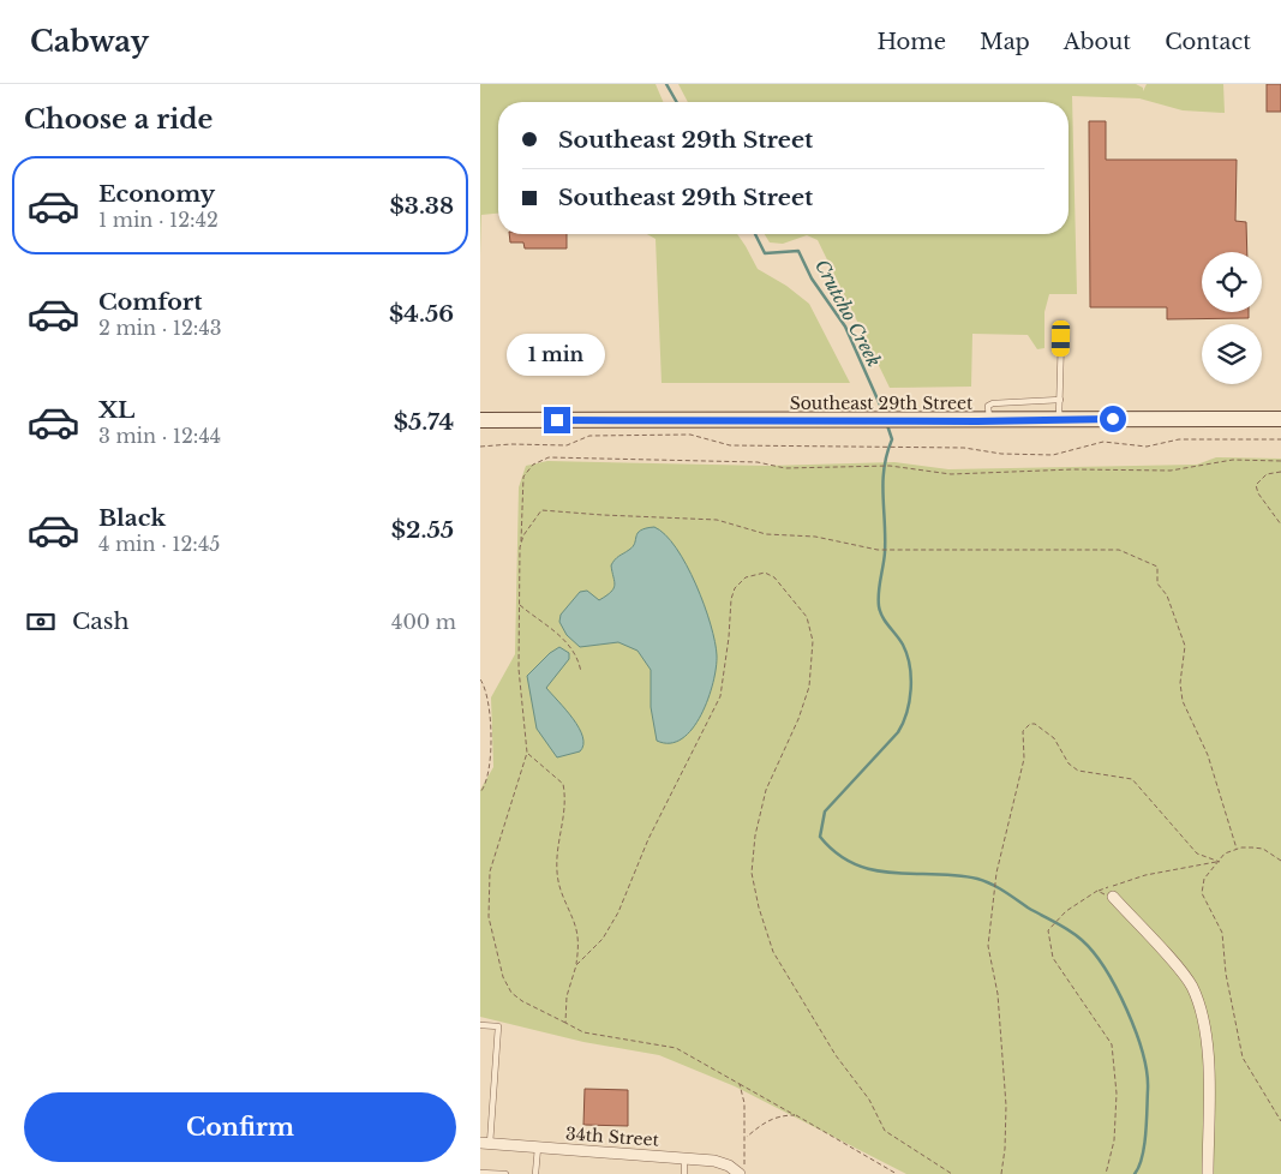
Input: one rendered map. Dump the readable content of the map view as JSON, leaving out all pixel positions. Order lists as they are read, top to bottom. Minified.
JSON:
{"streets":{"main road":["Southeast 29th Street"],"street":["34th Street"]},"water":["Crutcho Creek"],"page":{"header":"Cabway","nav":["Home","Map","About","Contact"],"heading":"Choose a ride","banner":["Southeast 29th Street","Southeast 29th Street"],"list":[{"name":"Economy","note":"1 min · 12:42","value":"$3.38"},{"name":"Comfort","note":"2 min · 12:43","value":"$4.56"},{"name":"XL","note":"3 min · 12:44","value":"$5.74"},{"name":"Black","note":"4 min · 12:45","value":"$2.55"}],"bubble":"1 min","pay":["Cash","400 m"],"buttons":"Confirm"}}
